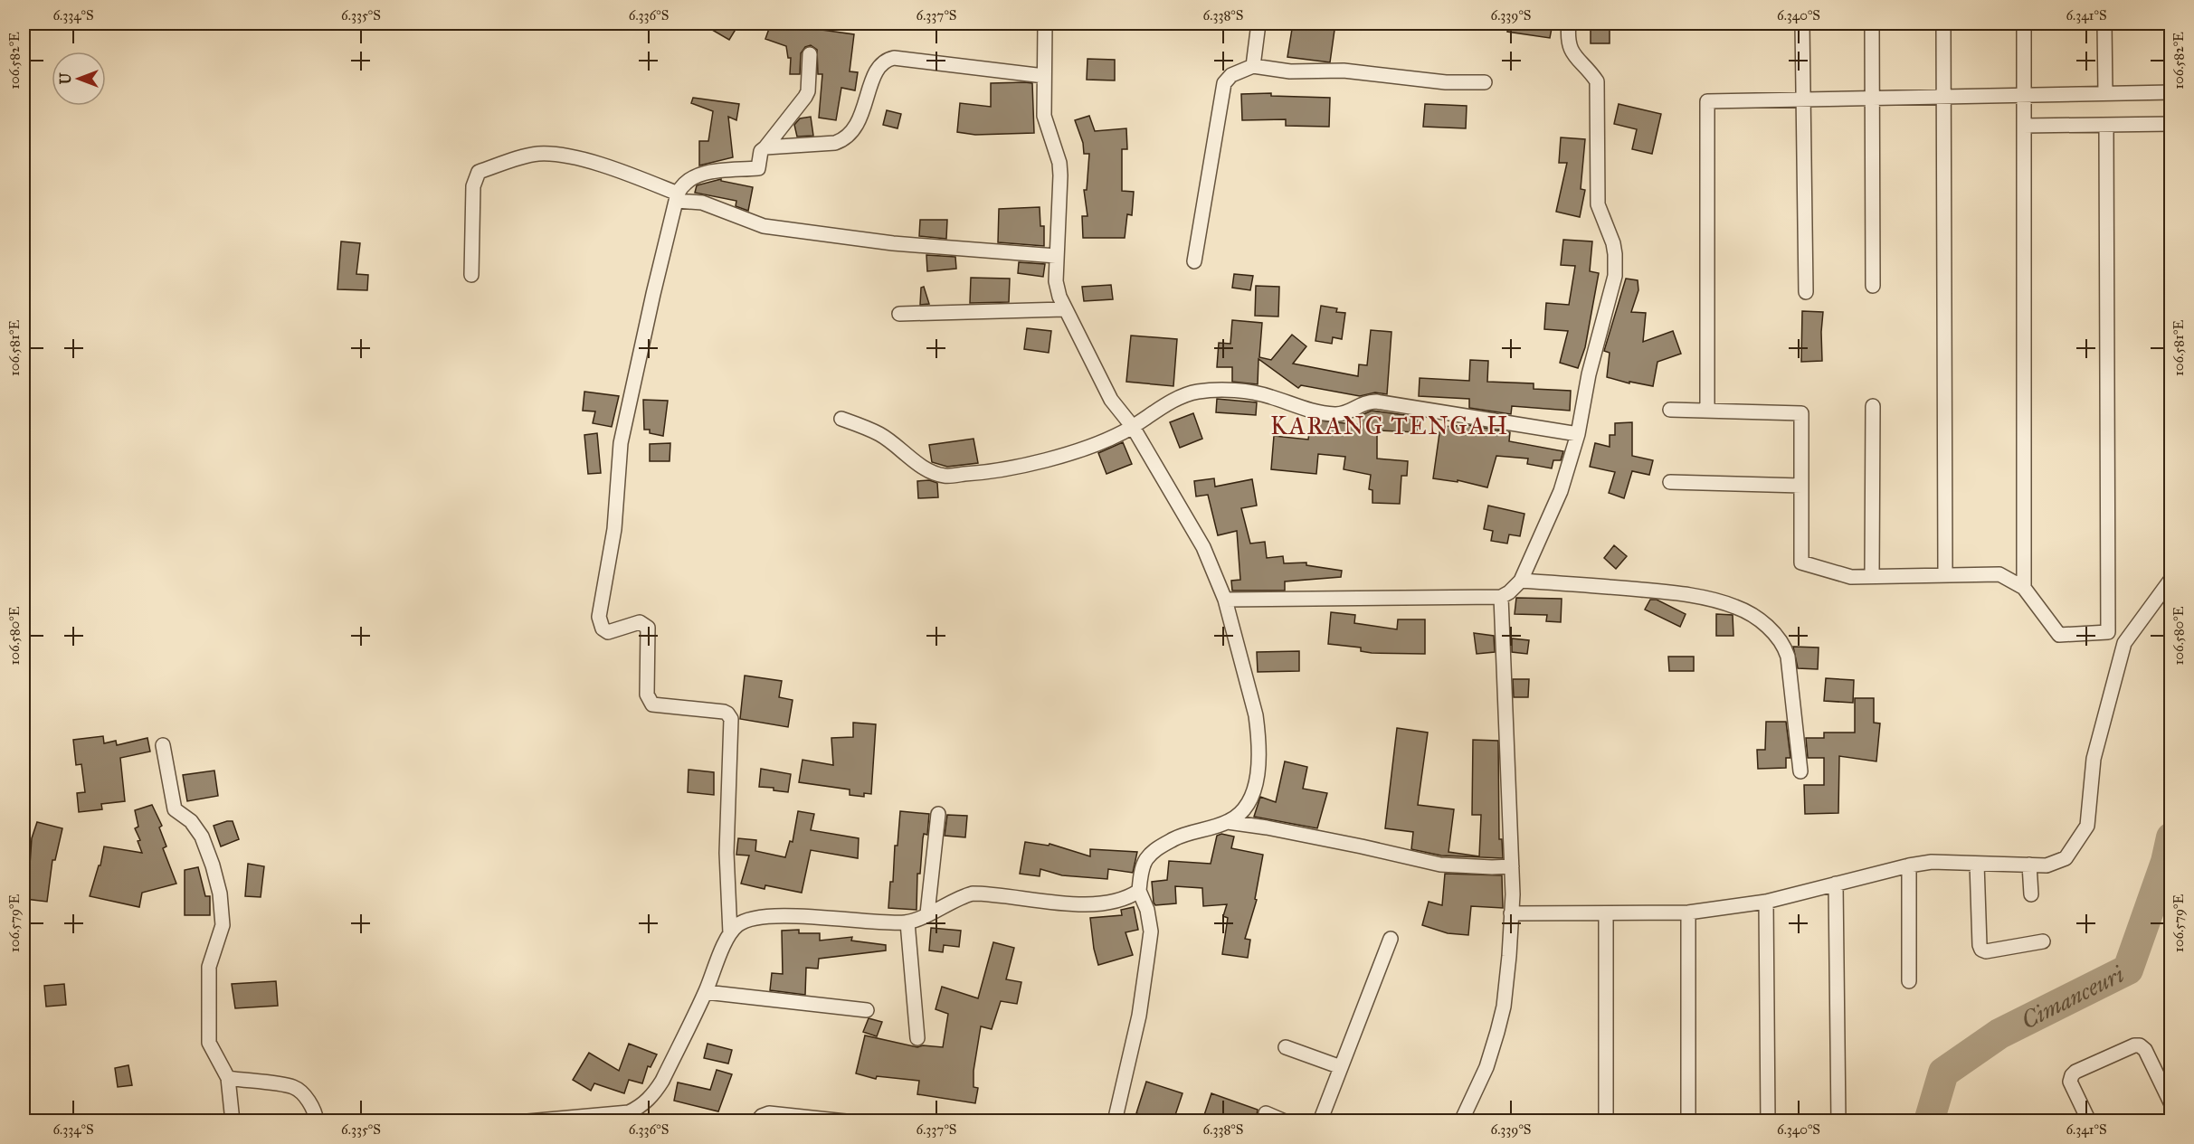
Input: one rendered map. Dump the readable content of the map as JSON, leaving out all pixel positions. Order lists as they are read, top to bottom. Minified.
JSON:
{"districts":["KARANG TENGAH"],"water":["Cimanceuri"],"north":"left","coordinates":["6.334°S","6.335°S","6.336°S","6.337°S","6.338°S","6.339°S","6.340°S","6.341°S","106.582°E","106.581°E","106.580°E","106.579°E"]}
